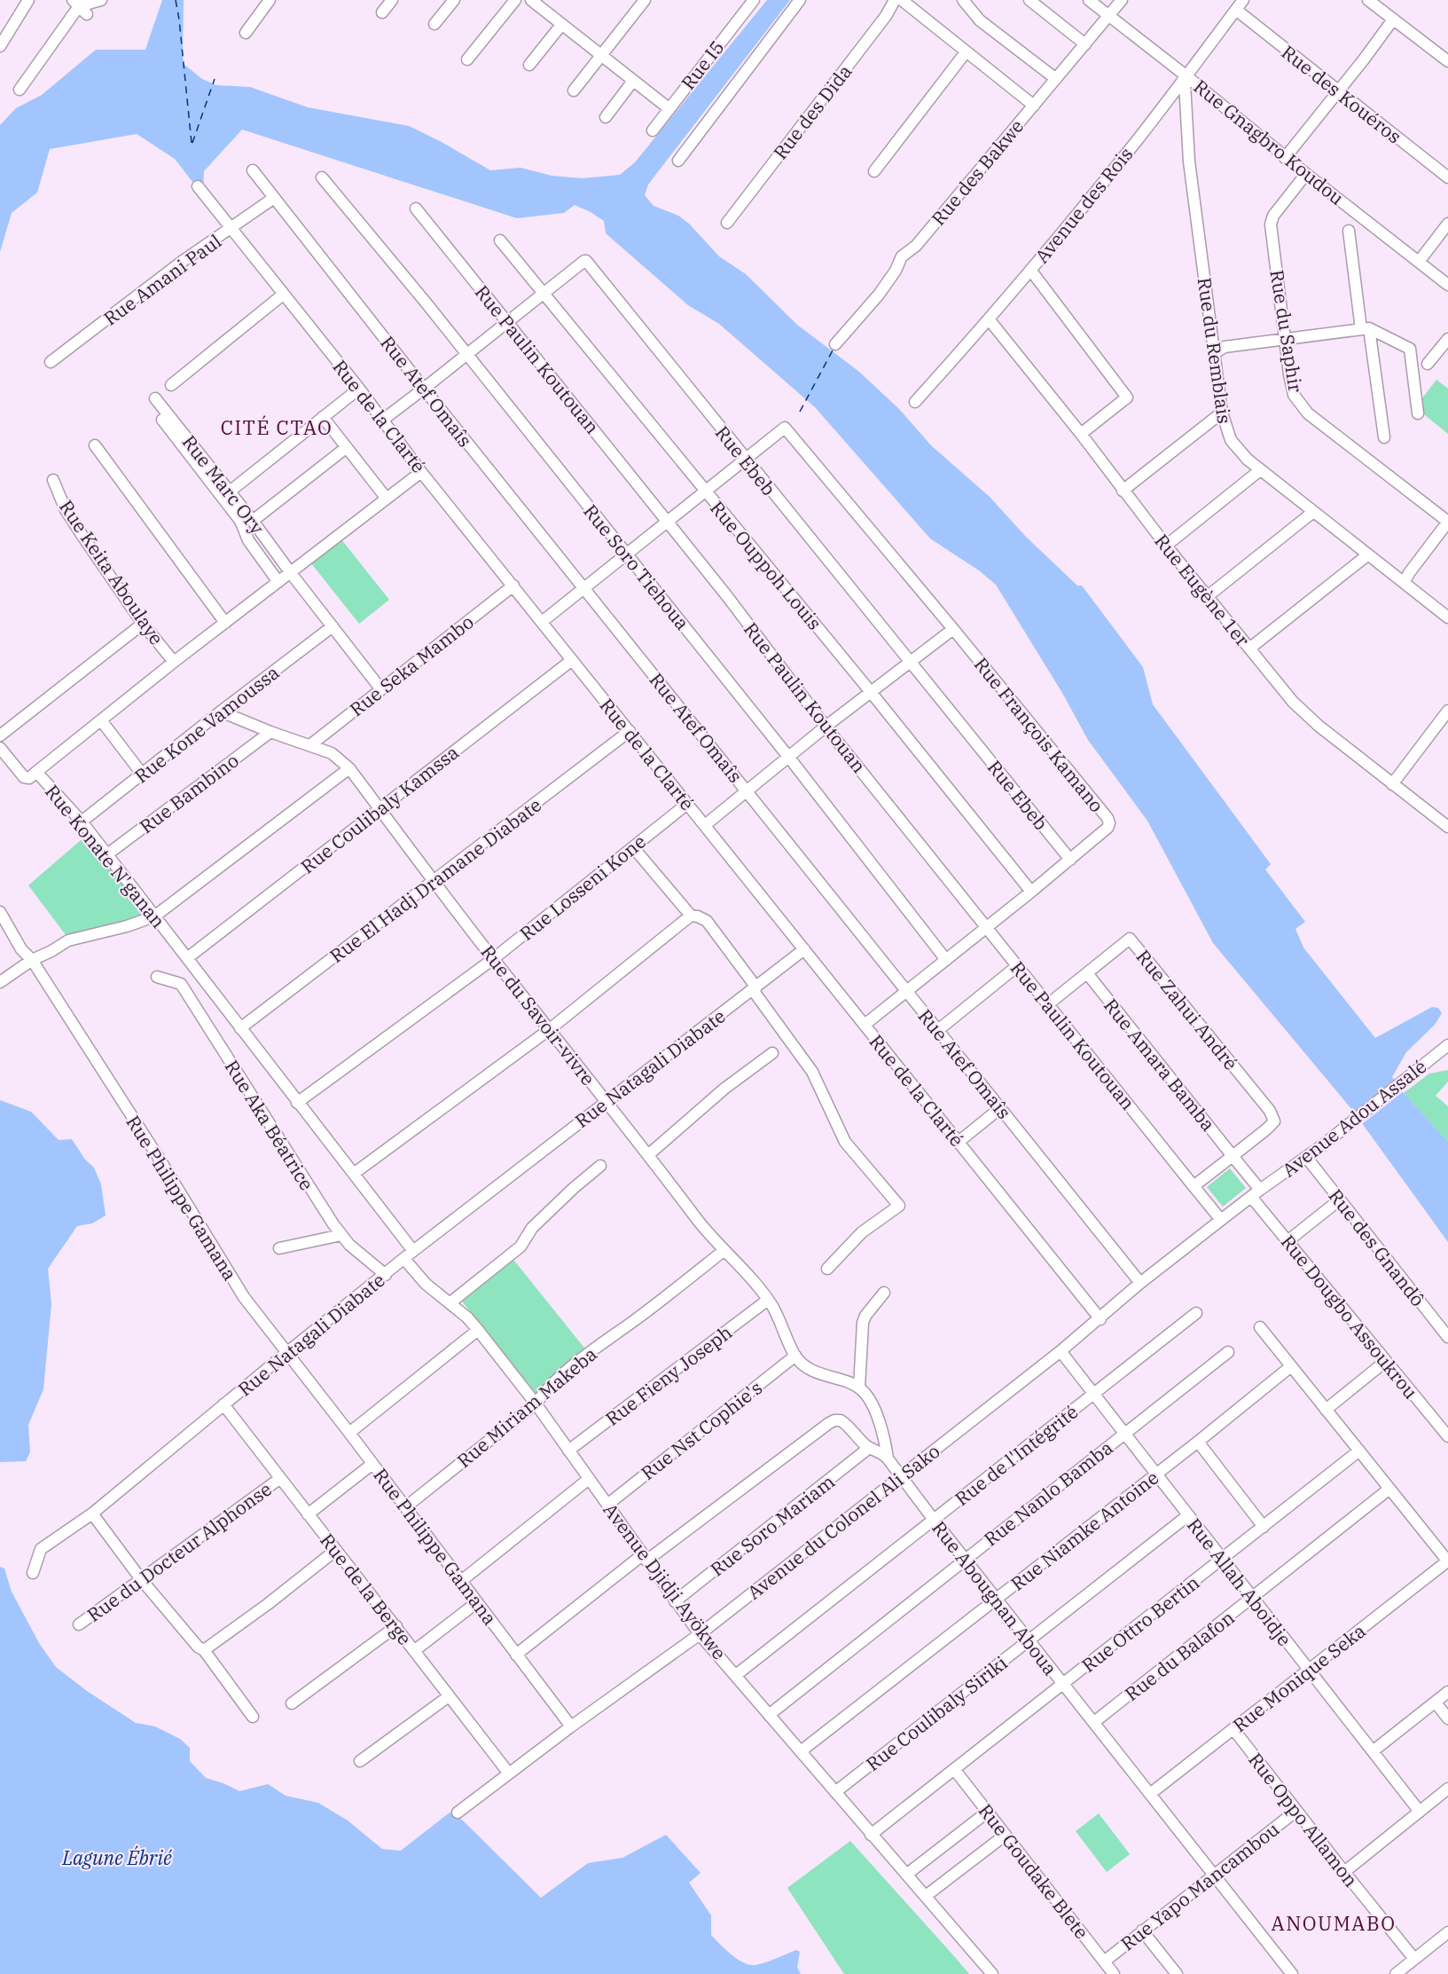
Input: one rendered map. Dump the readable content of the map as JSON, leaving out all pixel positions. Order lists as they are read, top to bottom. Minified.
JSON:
{"streets":{"street":["Rue I5","Rue des Kouéros","Rue des Dida","Rue Gnagbro Koudou","Rue des Bakwe","Avenue des Rois","Rue Amani Paul","Rue du Saphir","Rue du Remblais","Rue Paulin Koutouan","Rue Atef Omaîs","Rue de la Clarté","Rue Ebeb","Rue Marc Ory","Rue Ouppoh Louis","Rue Soro Tiehoua","Rue Keita Aboulaye","Rue Eugène 1er","Rue Seka Mambo","Rue Kone Vamoussa","Rue François Kamano","Rue Bambino","Rue Coulibaly Kamssa","Rue Konate N'ganan","Rue El Hadj Dramane Diabate","Rue Losseni Kone","Rue Zahui André","Rue du Savoir-vivre","Rue Amara Bamba","Rue Natagali Diabate","Avenue Adou Assalé","Rue Aka Béatrice","Rue Philippe Gamana","Rue des Gnandô","Rue Dougbo Assoukrou","Rue Fieny Joseph","Rue Miriam Makeba","Rue Nst Cophie's","Rue de l'Intégrité","Rue Nanlo Bamba","Avenue du Colonel Ali Sako","Rue Soro Mariam","Rue Niamke Antoine","Rue du Docteur Alphonse","Avenue Djidji Ayökwe","Rue Allah Aboidje","Rue de la Berge","Rue Abougnan Aboua","Rue Ottro Bertin","Rue du Balafon","Rue Monique Seka","Rue Coulibaly Siriki","Rue Oppo Allamon","Rue Goudake Blete","Rue Yapo Mancambou"]},"crossings":[["Rue des Kouéros","Avenue des Rois"],["Rue Gnagbro Koudou","Rue des Bakwe"],["Rue Gnagbro Koudou","Avenue des Rois"],["Rue Gnagbro Koudou","Rue du Saphir"],["Rue Gnagbro Koudou","Rue du Remblais"],["Avenue des Rois","Rue du Remblais"],["Avenue des Rois","Rue Eugène 1er"],["Rue Amani Paul","Rue Atef Omaîs"],["Rue Amani Paul","Rue de la Clarté"],["Rue Paulin Koutouan","Rue Ebeb"],["Rue Paulin Koutouan","Rue François Kamano"],["Rue Paulin Koutouan","Rue Zahui André"],["Rue Paulin Koutouan","Avenue du Colonel Ali Sako"],["Rue Atef Omaîs","Rue Ebeb"],["Rue Atef Omaîs","Rue François Kamano"],["Rue Atef Omaîs","Avenue du Colonel Ali Sako"],["Rue de la Clarté","Rue Ebeb"],["Rue de la Clarté","Rue Seka Mambo"],["Rue de la Clarté","Rue François Kamano"],["Rue de la Clarté","Rue Coulibaly Kamssa"],["Rue de la Clarté","Rue Konate N'ganan"],["Rue de la Clarté","Rue El Hadj Dramane Diabate"],["Rue de la Clarté","Rue Losseni Kone"],["Rue de la Clarté","Rue Natagali Diabate"],["Rue de la Clarté","Avenue du Colonel Ali Sako"],["Rue Ebeb","Rue Ouppoh Louis"],["Rue Ebeb","Rue Soro Tiehoua"],["Rue Ebeb","Rue François Kamano"],["Rue Marc Ory","Rue Seka Mambo"],["Rue Marc Ory","Rue Kone Vamoussa"],["Rue Marc Ory","Rue Konate N'ganan"],["Rue Ouppoh Louis","Rue François Kamano"],["Rue Soro Tiehoua","Rue François Kamano"],["Rue Keita Aboulaye","Rue Konate N'ganan"],["Rue Seka Mambo","Rue du Savoir-vivre"],["Rue Kone Vamoussa","Rue Konate N'ganan"],["Rue Kone Vamoussa","Rue du Savoir-vivre"],["Rue Bambino","Rue Konate N'ganan"],["Rue Bambino","Rue du Savoir-vivre"],["Rue Coulibaly Kamssa","Rue Konate N'ganan"],["Rue Coulibaly Kamssa","Rue du Savoir-vivre"],["Rue Konate N'ganan","Rue El Hadj Dramane Diabate"],["Rue Konate N'ganan","Rue Losseni Kone"],["Rue Konate N'ganan","Rue Natagali Diabate"],["Rue El Hadj Dramane Diabate","Rue du Savoir-vivre"],["Rue Losseni Kone","Rue du Savoir-vivre"],["Rue Zahui André","Rue Amara Bamba"],["Rue du Savoir-vivre","Rue Natagali Diabate"],["Rue du Savoir-vivre","Rue Fieny Joseph"],["Rue du Savoir-vivre","Rue Miriam Makeba"],["Rue du Savoir-vivre","Rue Nst Cophie's"],["Rue Amara Bamba","Avenue Adou Assalé"],["Rue Natagali Diabate","Rue Aka Béatrice"],["Rue Natagali Diabate","Rue Philippe Gamana"],["Rue Natagali Diabate","Avenue Djidji Ayökwe"],["Rue Natagali Diabate","Rue de la Berge"],["Avenue Adou Assalé","Rue des Gnandô"],["Avenue Adou Assalé","Rue Dougbo Assoukrou"],["Avenue Adou Assalé","Avenue du Colonel Ali Sako"],["Rue Philippe Gamana","Rue Miriam Makeba"],["Rue Philippe Gamana","Avenue du Colonel Ali Sako"],["Rue Dougbo Assoukrou","Avenue du Colonel Ali Sako"],["Rue Fieny Joseph","Avenue Djidji Ayökwe"],["Rue Miriam Makeba","Avenue Djidji Ayökwe"],["Rue Nst Cophie's","Avenue Djidji Ayökwe"],["Rue de l'Intégrité","Avenue Djidji Ayökwe"],["Rue de l'Intégrité","Rue Allah Aboidje"],["Rue de l'Intégrité","Rue Abougnan Aboua"],["Rue Nanlo Bamba","Avenue Djidji Ayökwe"],["Rue Nanlo Bamba","Rue Allah Aboidje"],["Rue Nanlo Bamba","Rue Abougnan Aboua"],["Avenue du Colonel Ali Sako","Avenue Djidji Ayökwe"],["Avenue du Colonel Ali Sako","Rue Allah Aboidje"],["Avenue du Colonel Ali Sako","Rue de la Berge"],["Avenue du Colonel Ali Sako","Rue Abougnan Aboua"],["Rue Soro Mariam","Avenue Djidji Ayökwe"],["Rue Soro Mariam","Rue Abougnan Aboua"],["Rue Niamke Antoine","Avenue Djidji Ayökwe"],["Rue Niamke Antoine","Rue Allah Aboidje"],["Rue Niamke Antoine","Rue Abougnan Aboua"],["Rue du Docteur Alphonse","Rue de la Berge"],["Avenue Djidji Ayökwe","Rue Abougnan Aboua"],["Avenue Djidji Ayökwe","Rue Ottro Bertin"],["Avenue Djidji Ayökwe","Rue Coulibaly Siriki"],["Rue Allah Aboidje","Rue Ottro Bertin"],["Rue Allah Aboidje","Rue du Balafon"],["Rue Allah Aboidje","Rue Monique Seka"],["Rue Allah Aboidje","Rue Coulibaly Siriki"],["Rue Abougnan Aboua","Rue Ottro Bertin"],["Rue Abougnan Aboua","Rue du Balafon"],["Rue Abougnan Aboua","Rue Monique Seka"],["Rue Abougnan Aboua","Rue Coulibaly Siriki"],["Rue Abougnan Aboua","Rue Yapo Mancambou"],["Rue Ottro Bertin","Rue Goudake Blete"],["Rue Monique Seka","Rue Oppo Allamon"],["Rue Oppo Allamon","Rue Yapo Mancambou"],["Rue Goudake Blete","Rue Yapo Mancambou"]],"districts":["CITÉ CTAO","ANOUMABO"],"water":["Lagune Ébrié"]}
